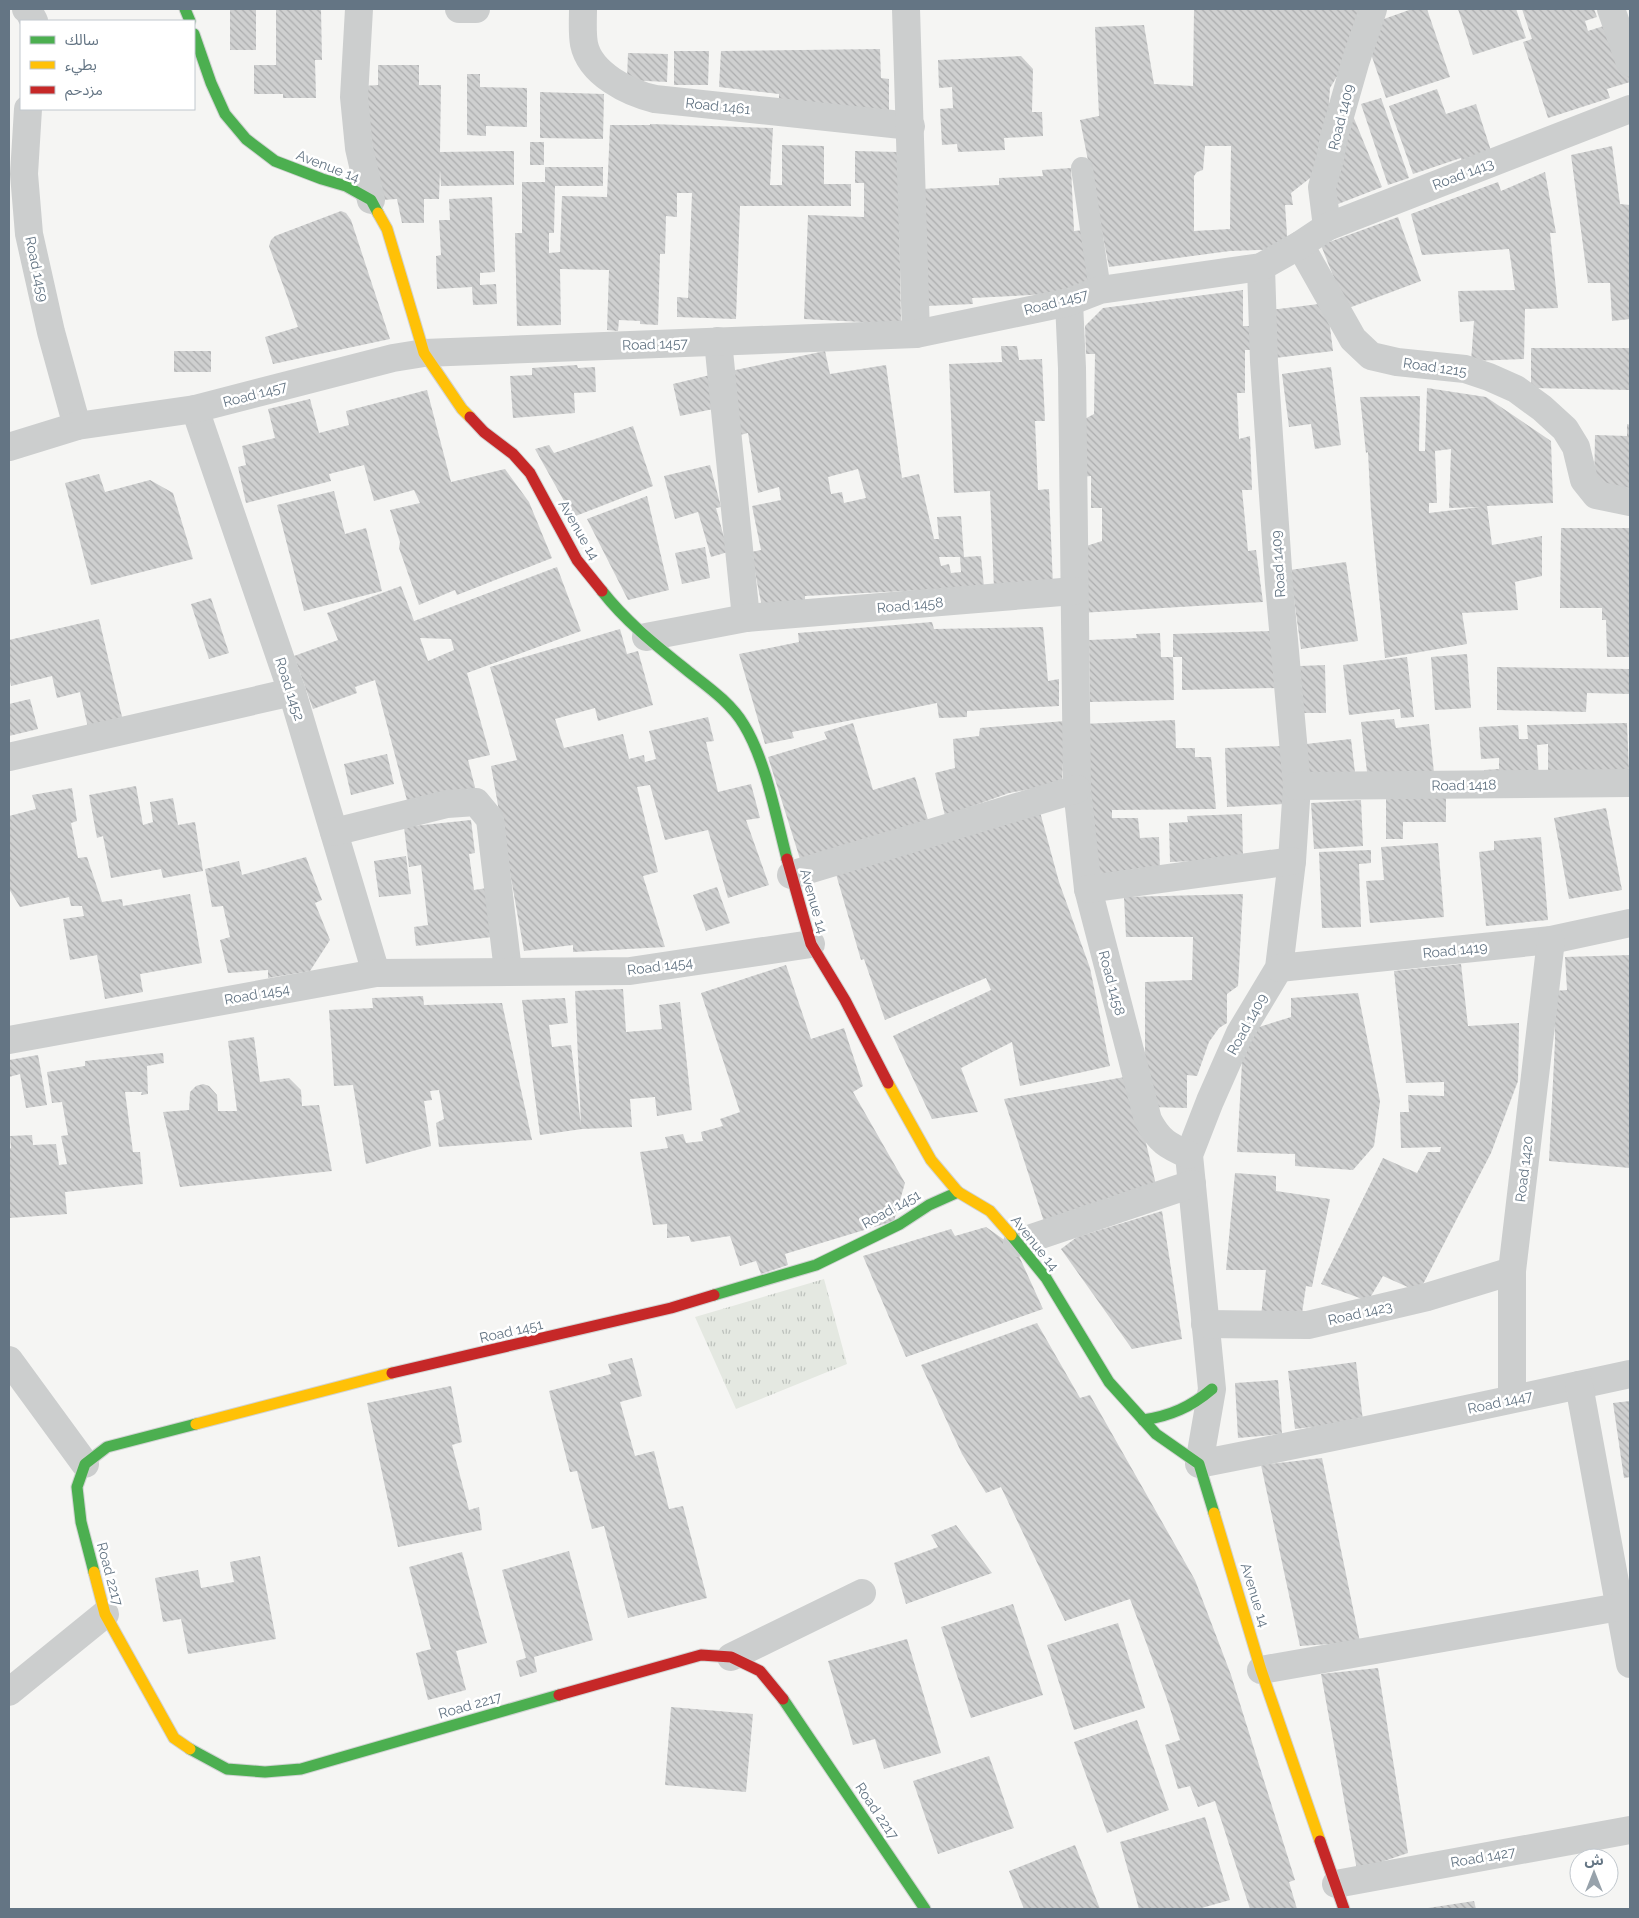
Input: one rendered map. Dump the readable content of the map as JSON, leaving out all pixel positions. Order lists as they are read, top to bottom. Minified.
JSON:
{"streets":{"street":["Road 1461","Road 1409","Avenue 14","Road 1413","Road 1459","Road 1457","Road 1215","Road 1458","Road 1452","Road 1418","Road 1419","Road 1454","Road 1420","Road 1451","Road 1423","Road 1447","Road 2217","Road 1427"]},"crossings":[["Road 1409","Avenue 14"],["Road 1409","Road 1413"],["Road 1409","Road 1457"],["Road 1409","Road 1458"],["Road 1409","Road 1418"],["Road 1409","Road 1419"],["Road 1409","Road 1423"],["Road 1409","Road 1447"],["Avenue 14","Road 1457"],["Avenue 14","Road 1458"],["Avenue 14","Road 1454"],["Avenue 14","Road 1451"],["Avenue 14","Road 1447"],["Avenue 14","Road 1427"],["Road 1413","Road 1457"],["Road 1413","Road 1215"],["Road 1459","Road 1457"],["Road 1457","Road 1215"],["Road 1457","Road 1458"],["Road 1457","Road 1452"],["Road 1452","Road 1454"],["Road 1419","Road 1420"],["Road 1420","Road 1423"],["Road 1420","Road 1447"],["Road 1451","Road 2217"]],"legend":["سالك","بطيء","مزدحم"],"north":"top"}
